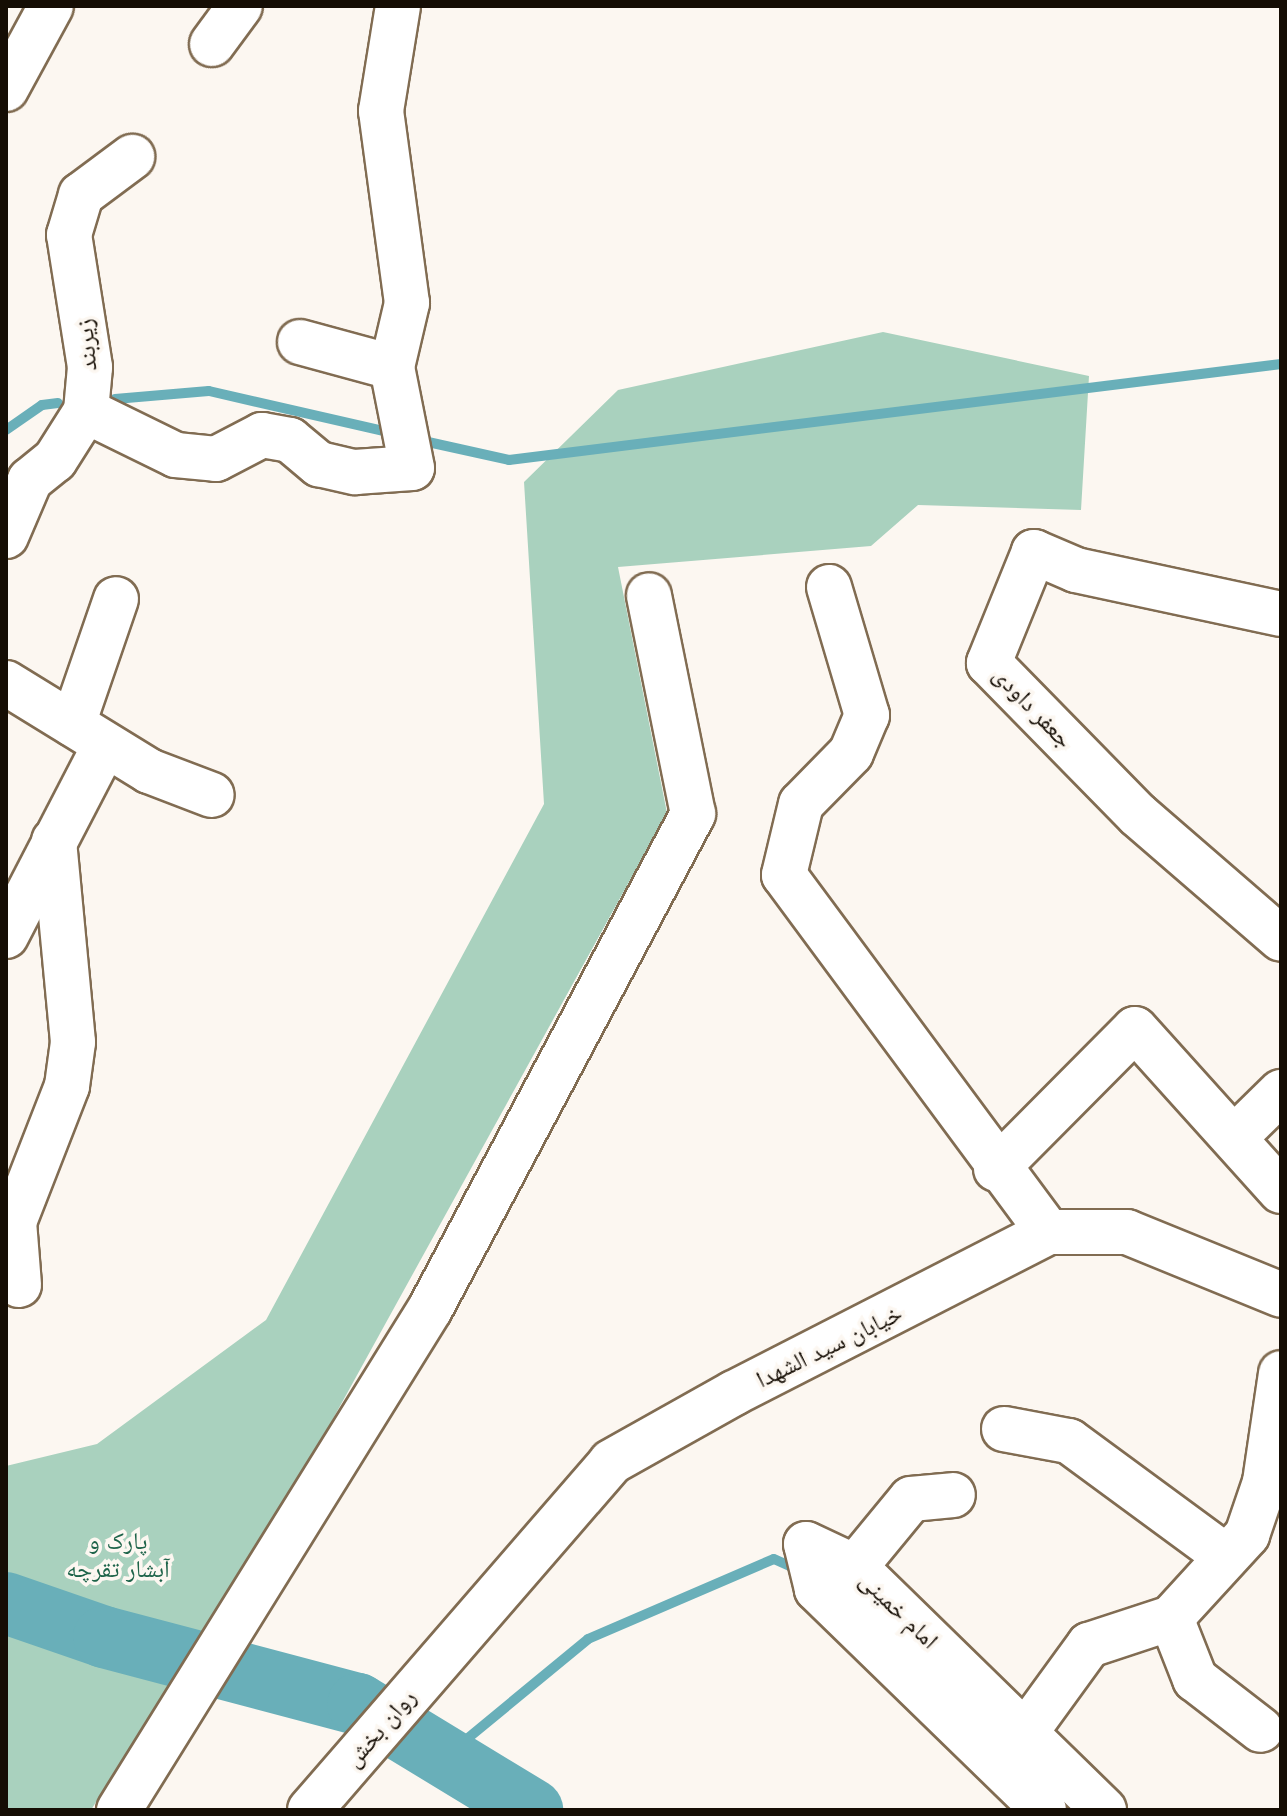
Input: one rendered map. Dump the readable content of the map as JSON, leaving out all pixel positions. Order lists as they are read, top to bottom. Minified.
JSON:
{"streets":{"street":["زیربند","جعفر داودی","خیابان سید الشهدا","امام خمینی","روان بخش"]},"crossings":[["خیابان سید الشهدا","روان بخش"]],"parks":["پارک و آبشار تقرچه"]}
